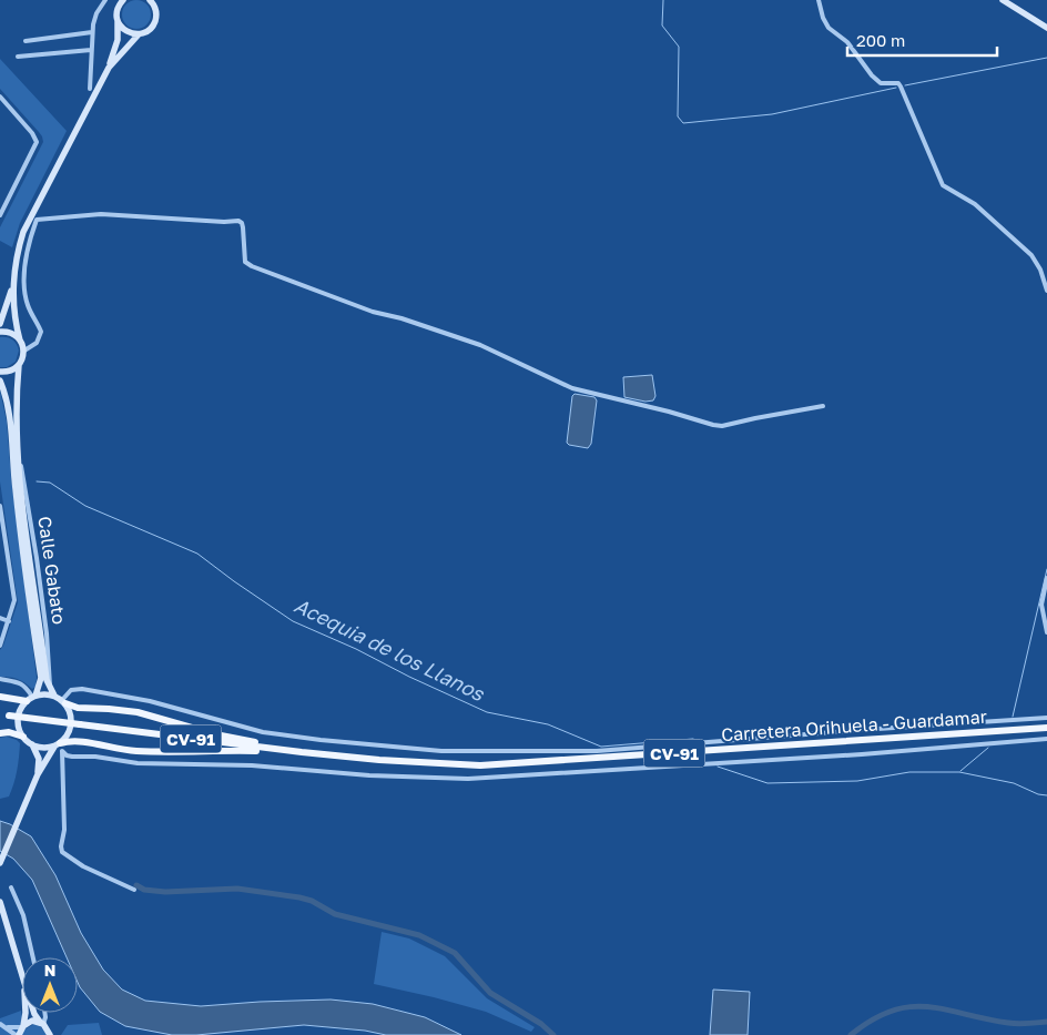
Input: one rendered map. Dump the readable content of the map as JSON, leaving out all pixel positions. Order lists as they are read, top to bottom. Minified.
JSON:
{"streets":{"main road":["Carretera Orihuela - Guardamar","CV-91"]},"water":["Acequia de los Llanos"],"scale_bar":"200 m","north":"top"}
